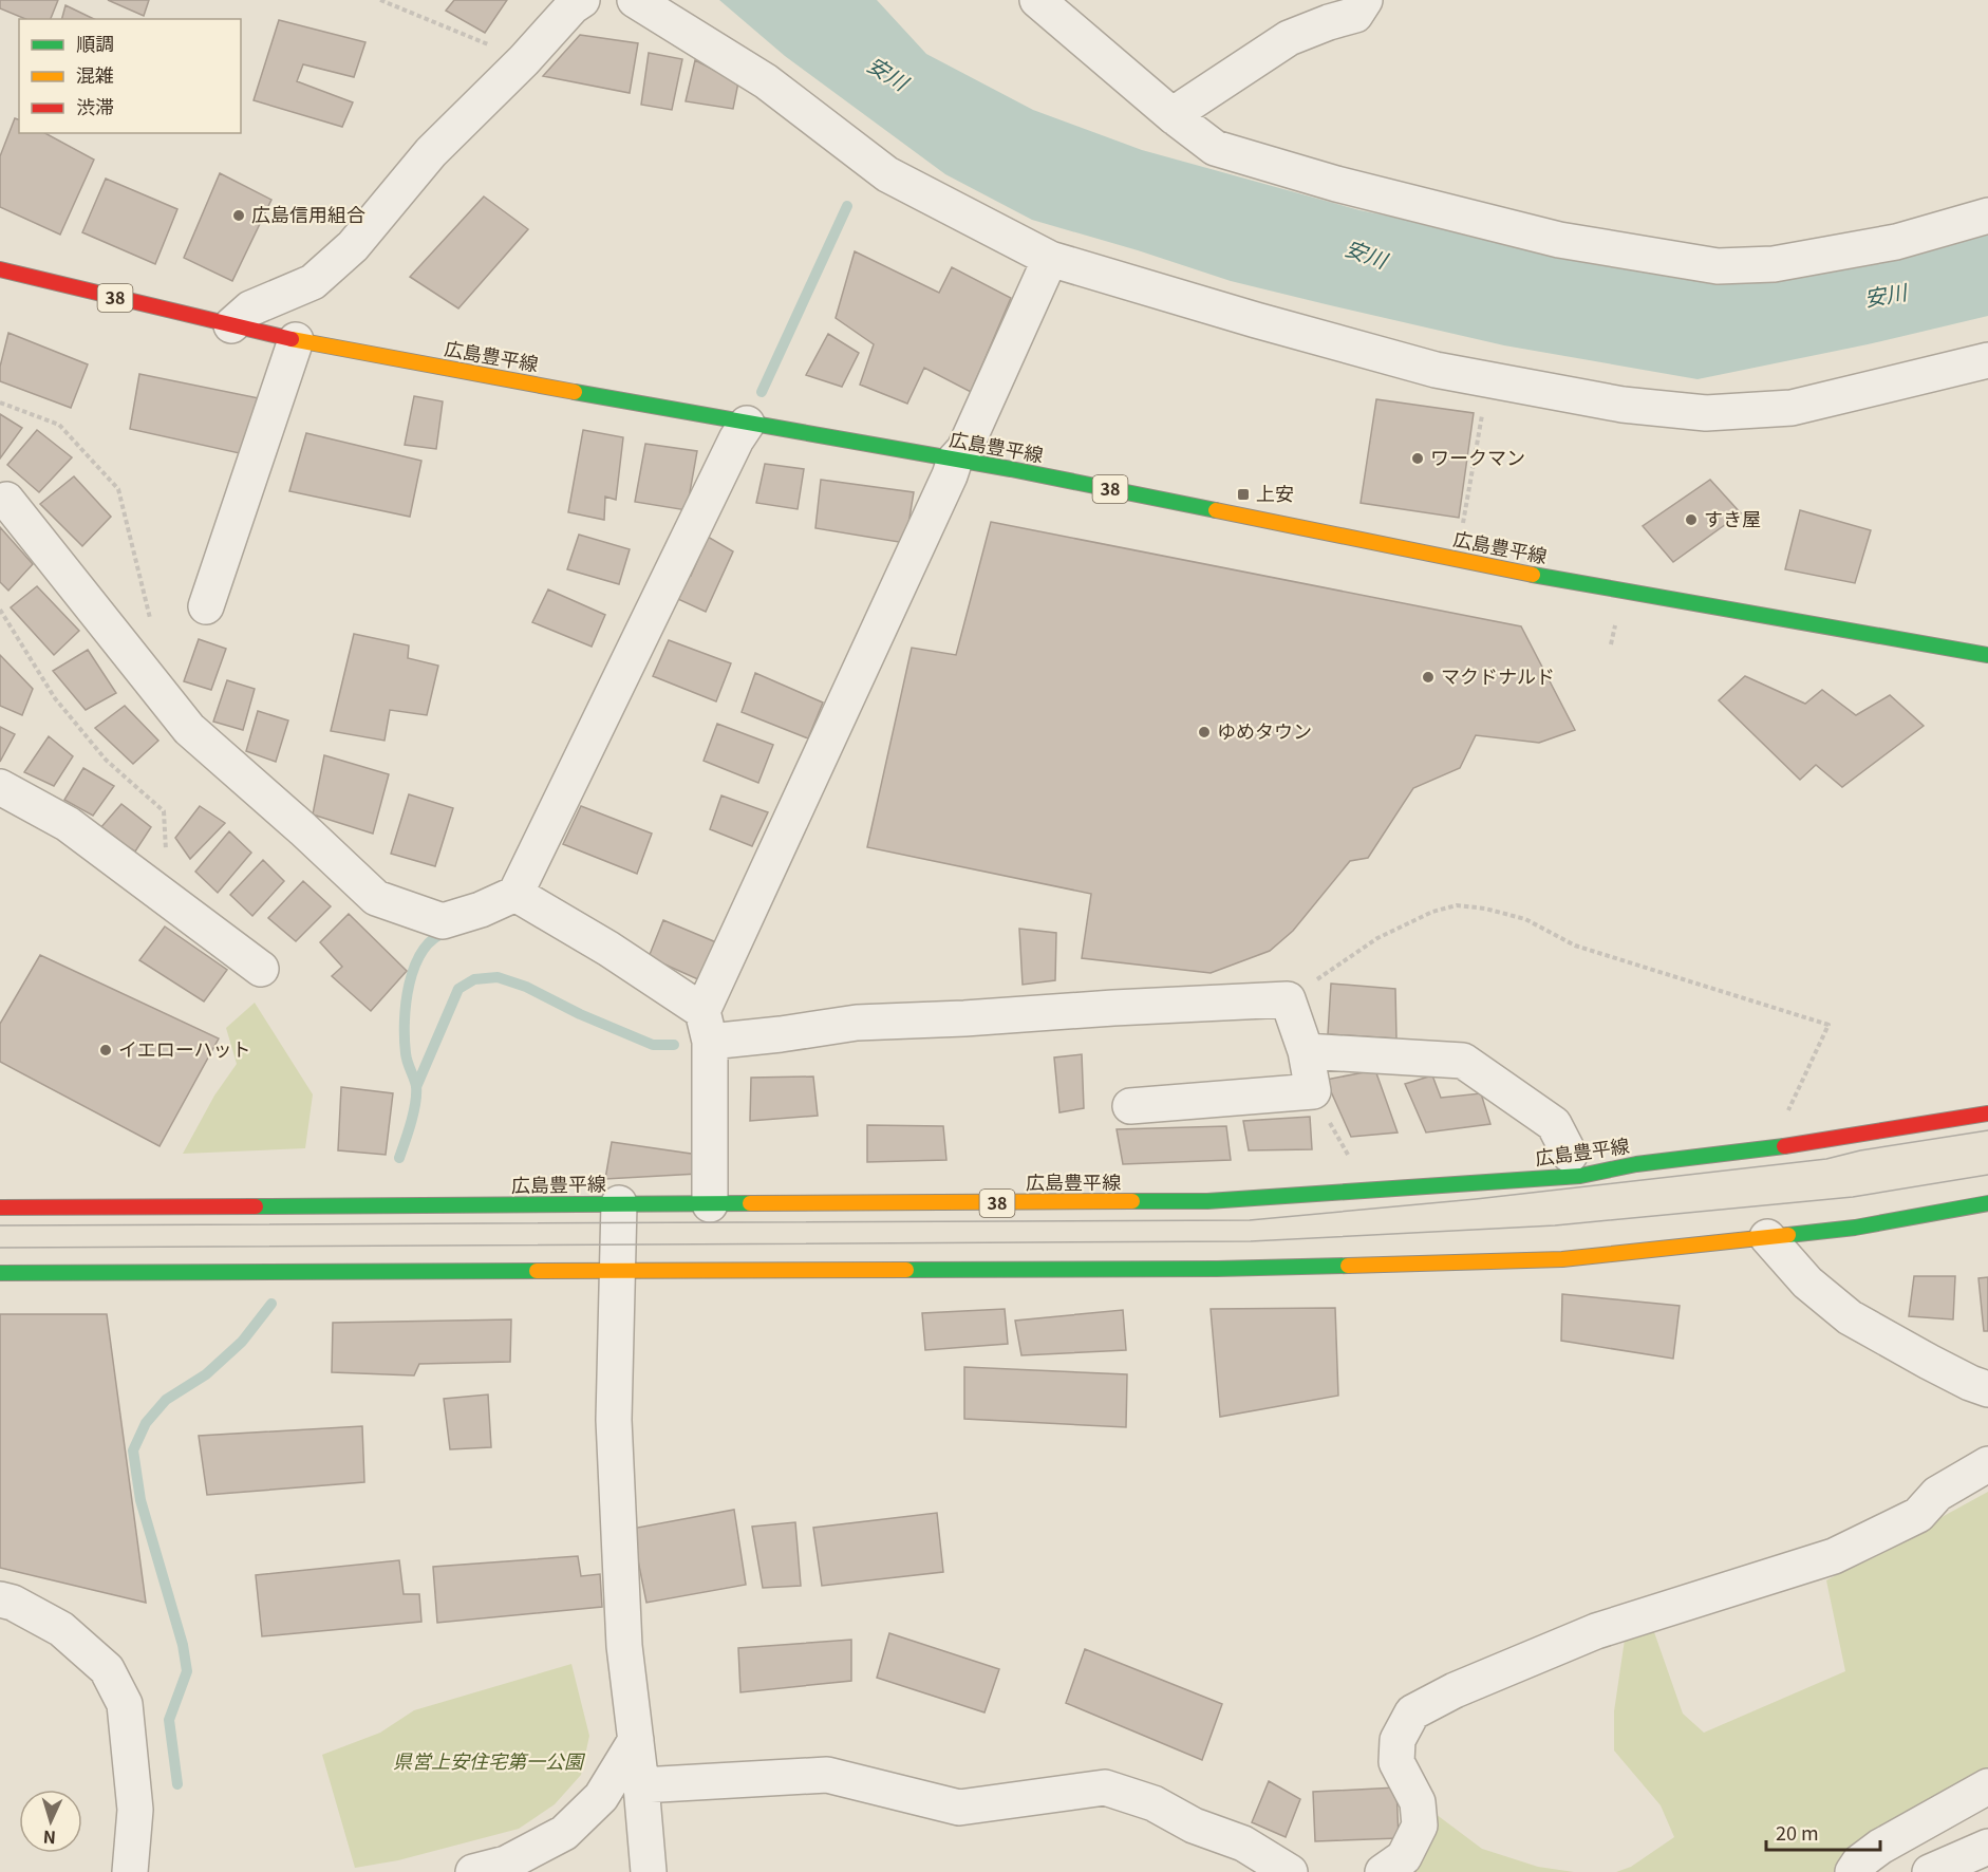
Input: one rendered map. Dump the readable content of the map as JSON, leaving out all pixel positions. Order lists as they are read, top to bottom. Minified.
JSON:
{"streets":{"main road":["38","広島豊平線"]},"water":["安川"],"parks":["県営上安住宅第一公園"],"places":{"other":["広島信用組合","ワークマン","すき屋","マクドナルド","ゆめタウン","イエローハット"],"transit":["上安"]},"legend":["順調","混雑","渋滞"],"scale_bar":"20 m","north":"bottom"}
